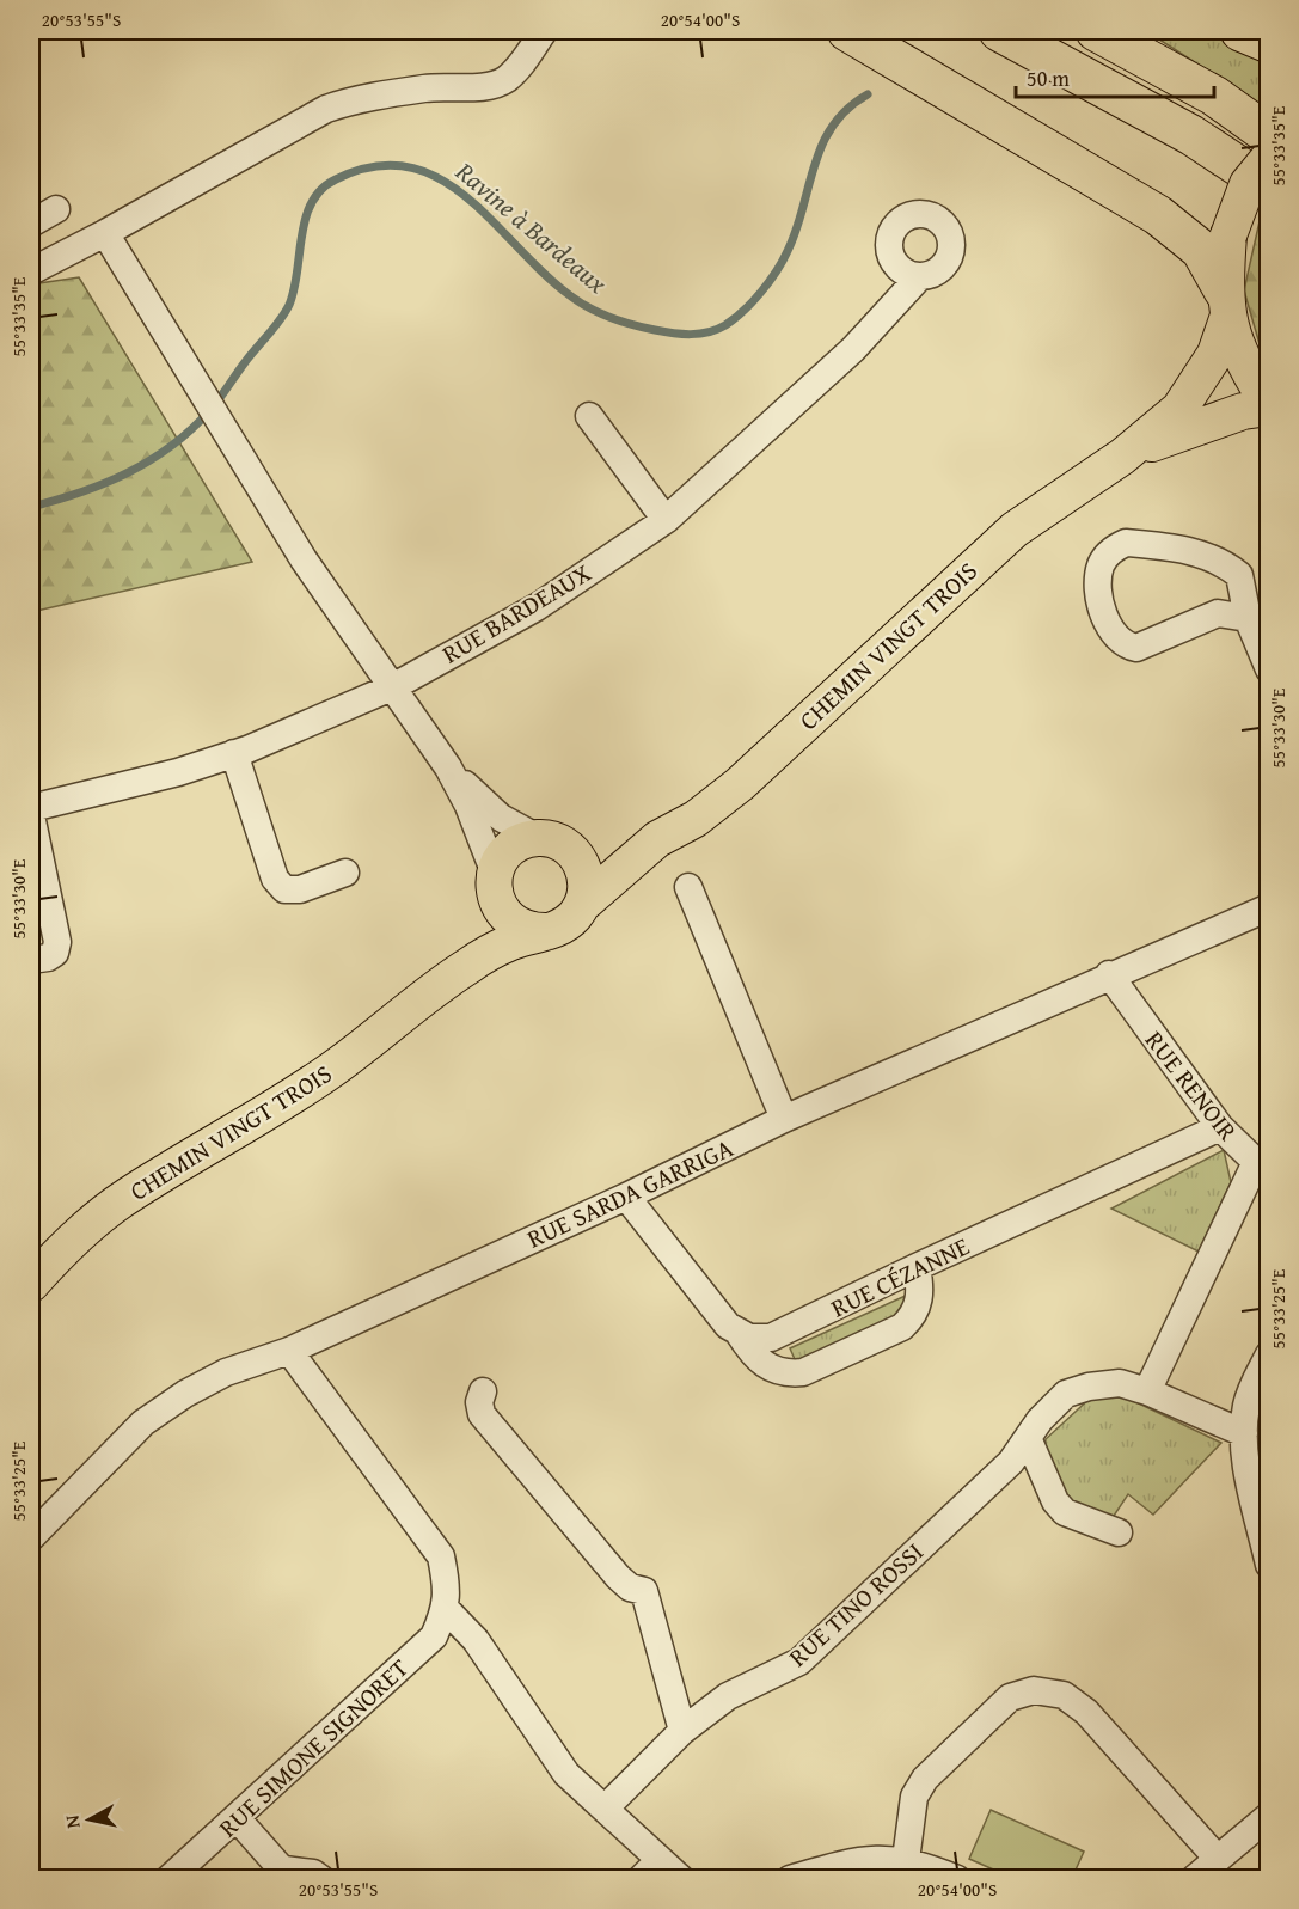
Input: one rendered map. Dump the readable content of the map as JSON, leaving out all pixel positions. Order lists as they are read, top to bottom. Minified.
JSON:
{"streets":{"main road":["CHEMIN VINGT TROIS"],"street":["RUE BARDEAUX","RUE RENOIR","RUE SARDA GARRIGA","RUE CÉZANNE","RUE TINO ROSSI","RUE SIMONE SIGNORET"]},"crossings":[["RUE RENOIR","RUE SARDA GARRIGA"],["RUE RENOIR","RUE CÉZANNE"],["RUE RENOIR","RUE TINO ROSSI"]],"water":["Ravine à Bardeaux"],"scale_bar":"50 m","north":"left","coordinates":["20°53'55\"S","20°54'00\"S","55°33'35\"E","55°33'30\"E","55°33'25\"E"]}
